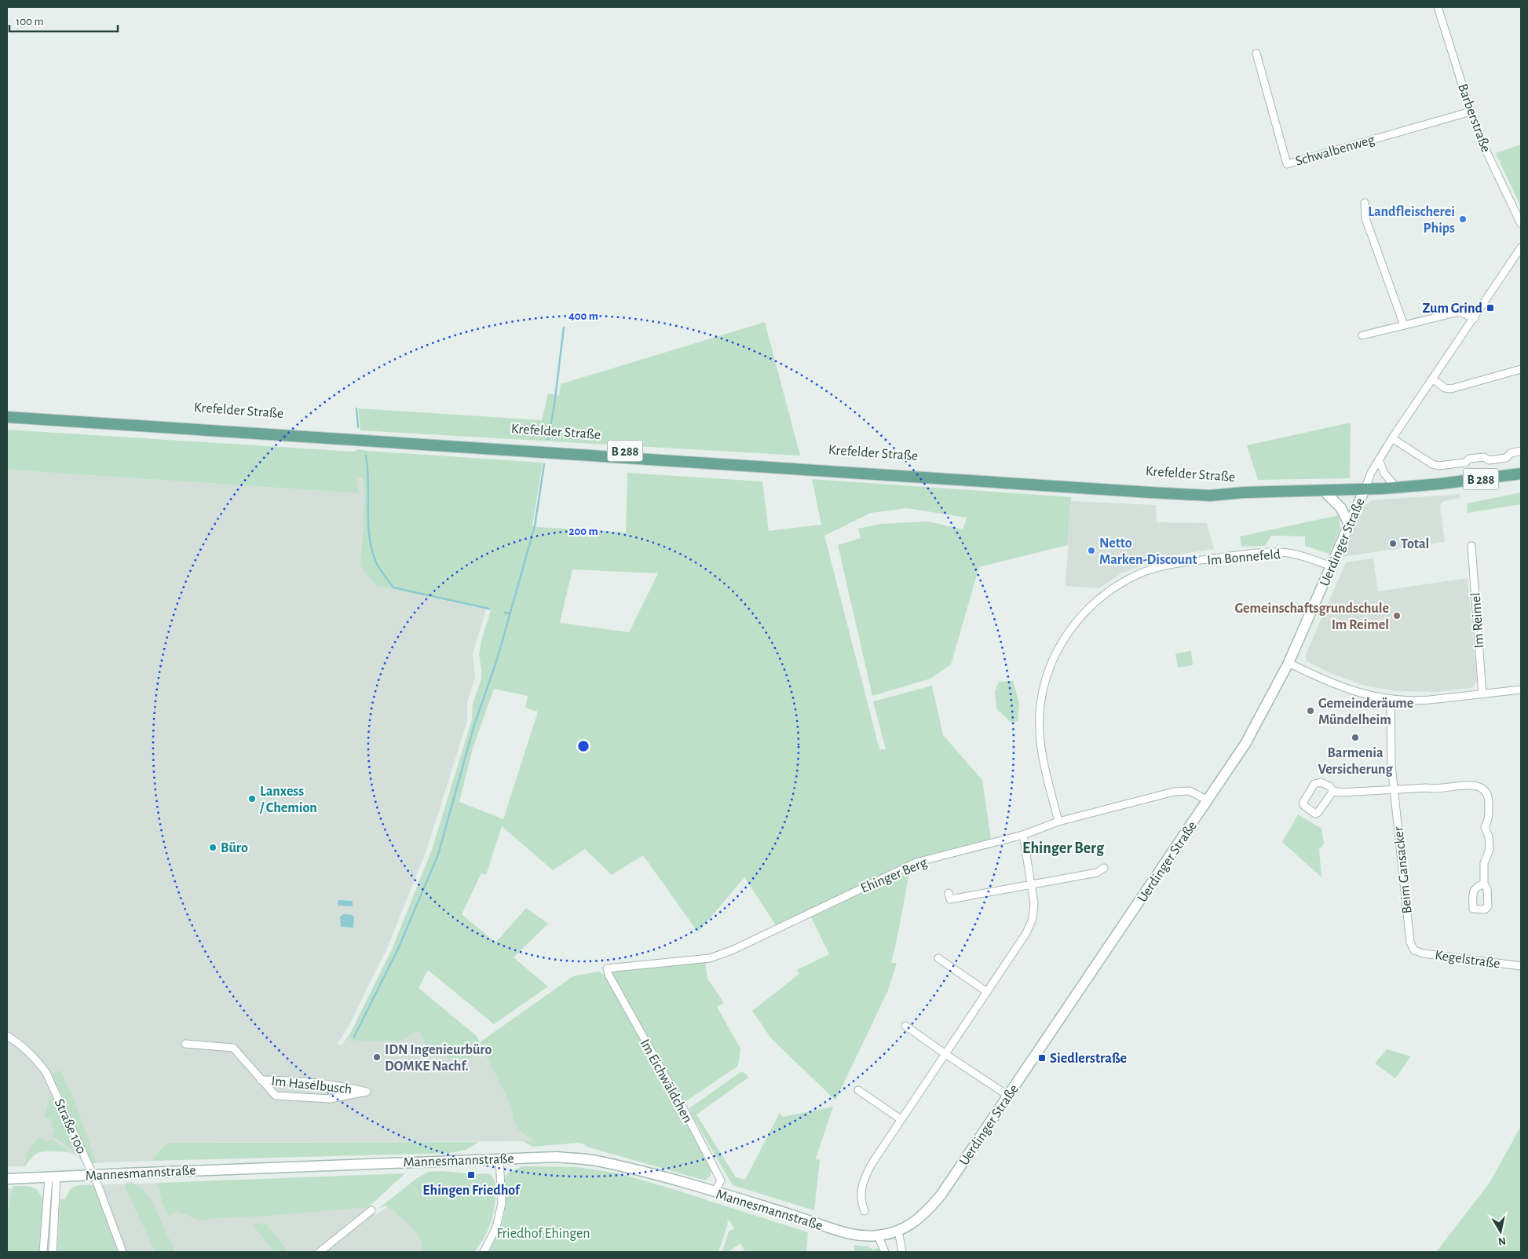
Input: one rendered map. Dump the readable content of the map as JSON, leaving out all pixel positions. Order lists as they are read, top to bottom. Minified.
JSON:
{"streets":{"main road":["Krefelder Straße","B 288","Uerdinger Straße","Mannesmannstraße"],"street":["Barberstraße","Schwalbenweg","Im Bonnefeld","Im Reimel","Beim Gansacker","Ehinger Berg","Kegelstraße","Im Eichwäldchen","Im Haselbusch","Straße 100"]},"crossings":[["Barberstraße","Schwalbenweg"],["Krefelder Straße","Uerdinger Straße"],["Uerdinger Straße","Im Bonnefeld"],["Uerdinger Straße","Ehinger Berg"],["Uerdinger Straße","Mannesmannstraße"],["Im Bonnefeld","Ehinger Berg"],["Beim Gansacker","Kegelstraße"],["Ehinger Berg","Im Eichwäldchen"],["Im Eichwäldchen","Mannesmannstraße"]],"districts":["Ehinger Berg"],"parks":["Friedhof Ehingen"],"places":{"other":["Landfleischerei Phips","Total","Netto Marken-Discount","Gemeinschaftsgrundschule Im Reimel","Gemeinderäume Mündelheim","Barmenia Versicherung","Lanxess / Chemion","Büro","IDN Ingenieurbüro DOMKE Nachf."],"transit":["Zum Grind","Siedlerstraße","Ehingen Friedhof"]},"scale_bar":"100 m","north":"bottom","rings":["400 m","200 m"]}
